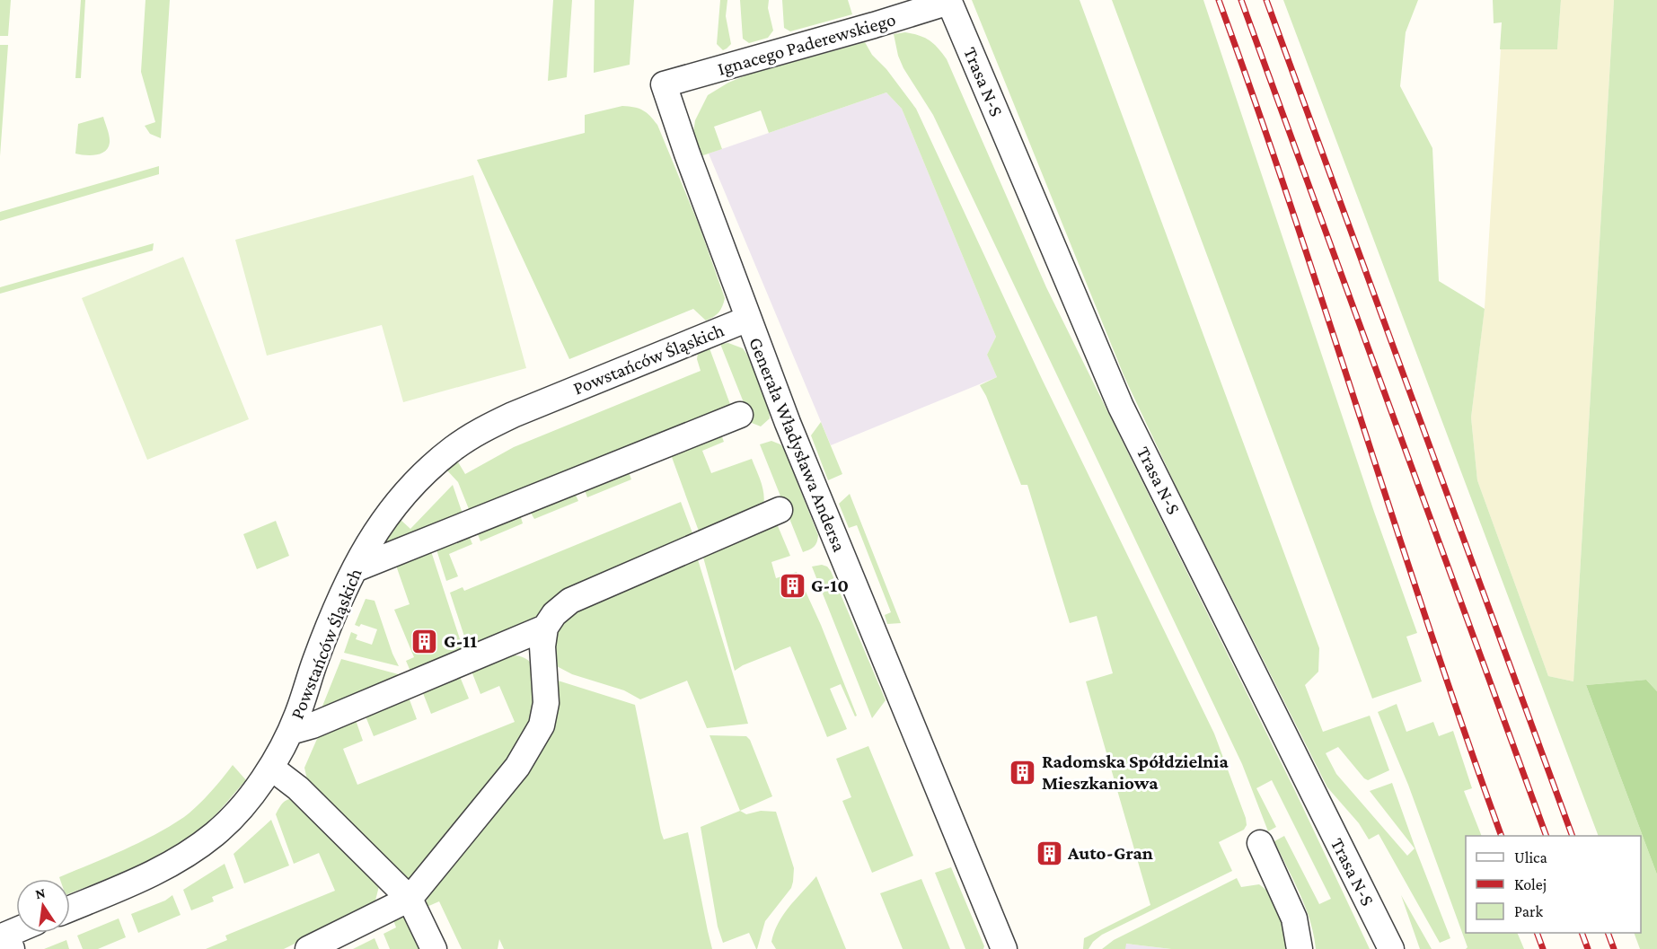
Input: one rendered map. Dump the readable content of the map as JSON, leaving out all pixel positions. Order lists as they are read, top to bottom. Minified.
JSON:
{"streets":{"street":["Ignacego Paderewskiego","Trasa N-S","Powstańców Śląskich","Generała Władysława Andersa"]},"crossings":[["Ignacego Paderewskiego","Trasa N-S"],["Ignacego Paderewskiego","Generała Władysława Andersa"],["Powstańców Śląskich","Generała Władysława Andersa"]],"places":{"building":["G-10","G-11","Radomska Spółdzielnia Mieszkaniowa","Auto-Gran"]},"legend":["Ulica","Kolej","Park"],"north":"top"}
